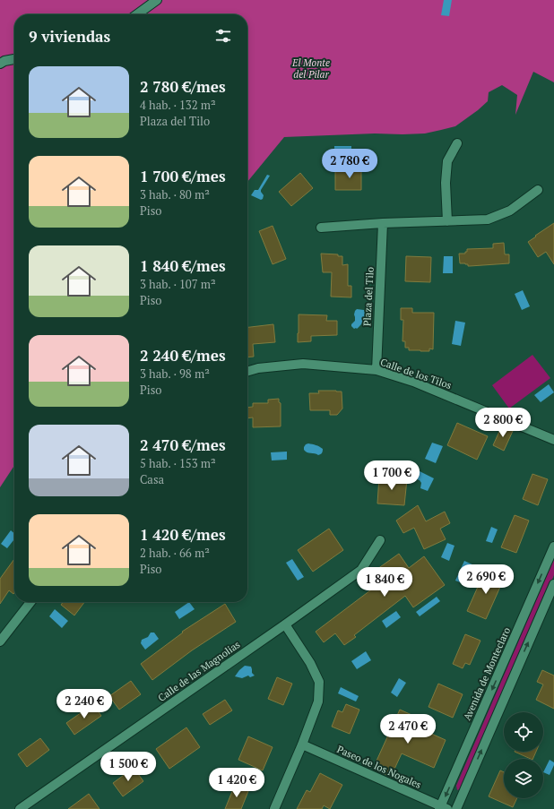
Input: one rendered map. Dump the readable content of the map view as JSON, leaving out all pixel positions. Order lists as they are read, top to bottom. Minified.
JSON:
{"streets":{"street":["Plaza del Tilo","Calle de los Tilos","Calle de las Magnolias","Avenida de Monteclaro","Paseo de los Nogales"]},"crossings":[["Plaza del Tilo","Calle de los Tilos"],["Avenida de Monteclaro","Paseo de los Nogales"]],"parks":["El Monte del Pilar"],"page":{"heading":"9 viviendas","list":[{"name":"2 780 €/mes","note":"4 hab. · 132 m² · Plaza del Tilo"},{"name":"1 700 €/mes","note":"3 hab. · 80 m² · Piso"},{"name":"1 840 €/mes","note":"3 hab. · 107 m² · Piso"},{"name":"2 240 €/mes","note":"3 hab. · 98 m² · Piso"},{"name":"2 470 €/mes","note":"5 hab. · 153 m² · Casa"},{"name":"1 420 €/mes","note":"2 hab. · 66 m² · Piso"}],"price":["2 780 €","2 800 €","1 700 €","2 690 €","1 840 €","2 240 €","2 470 €","1 500 €","1 420 €"]}}
